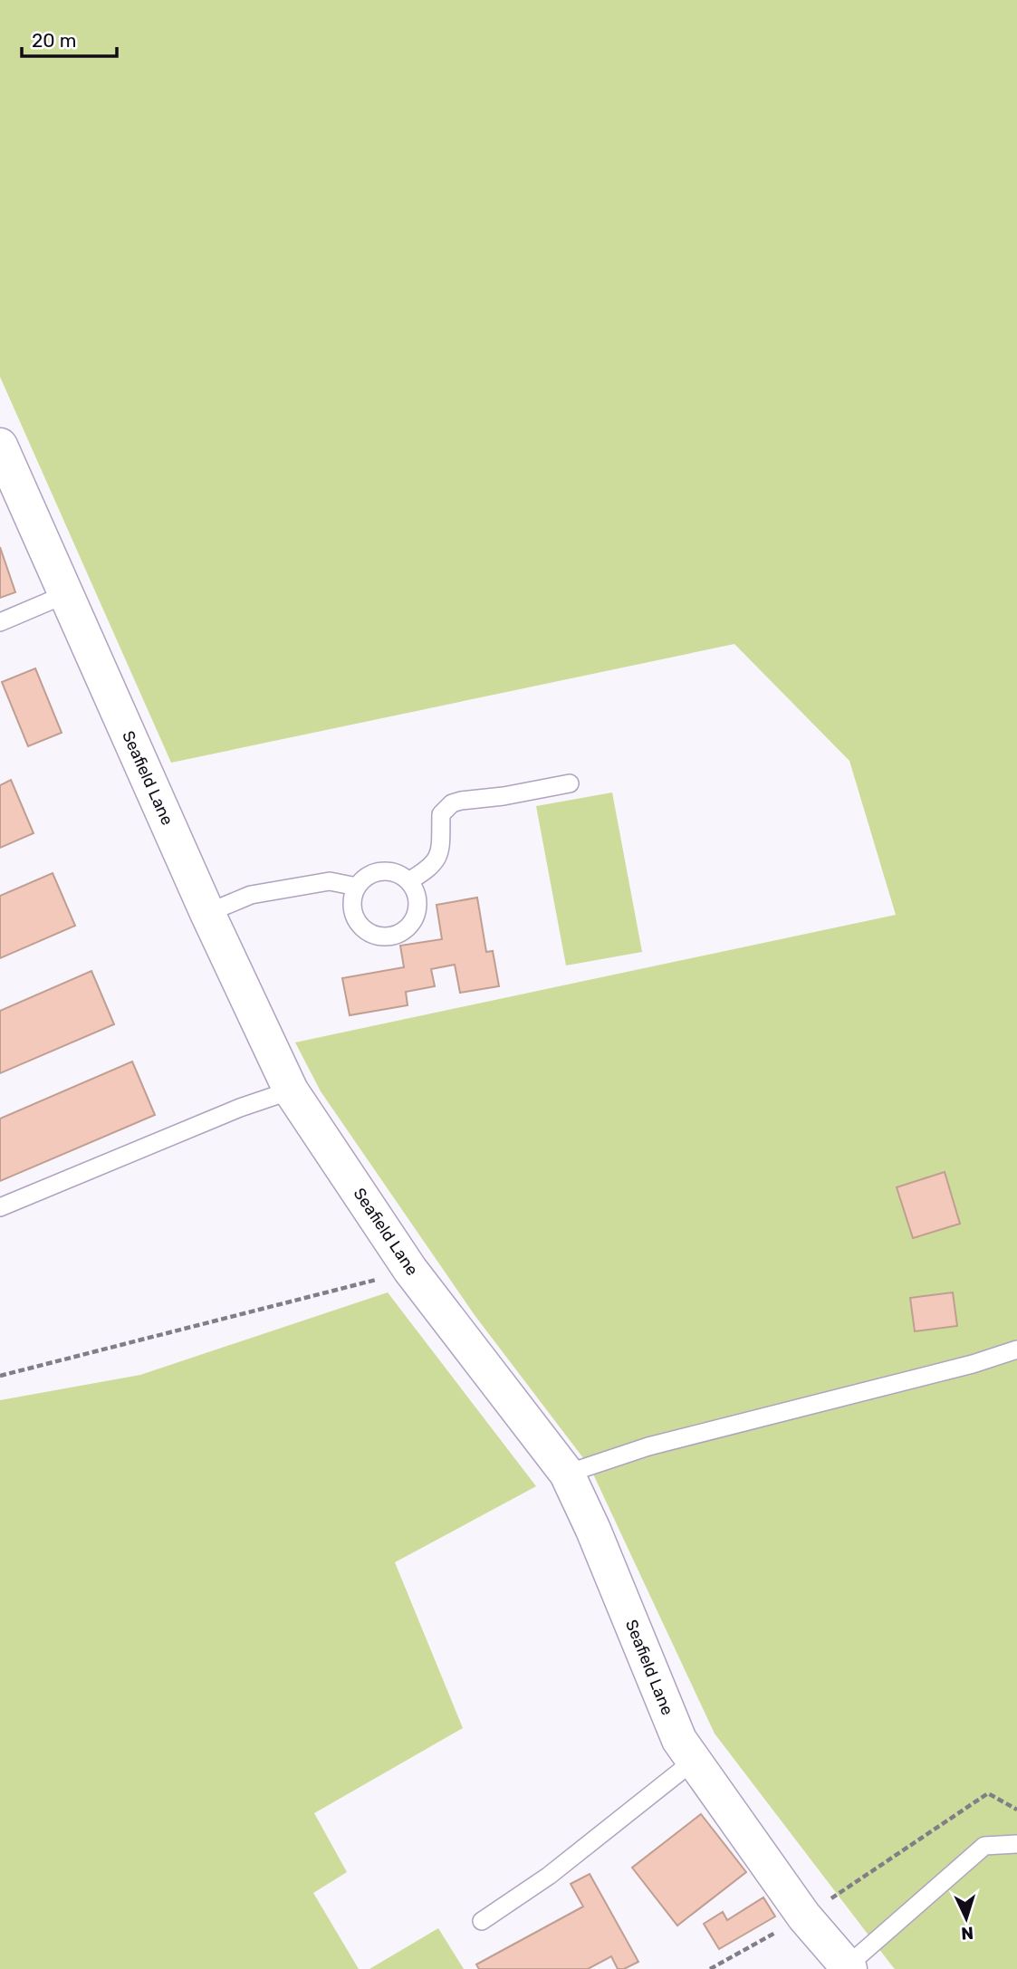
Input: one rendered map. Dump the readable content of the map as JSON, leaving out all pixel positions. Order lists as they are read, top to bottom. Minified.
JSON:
{"streets":{"street":["Seafield Lane"]},"scale_bar":"20 m","north":"bottom"}
